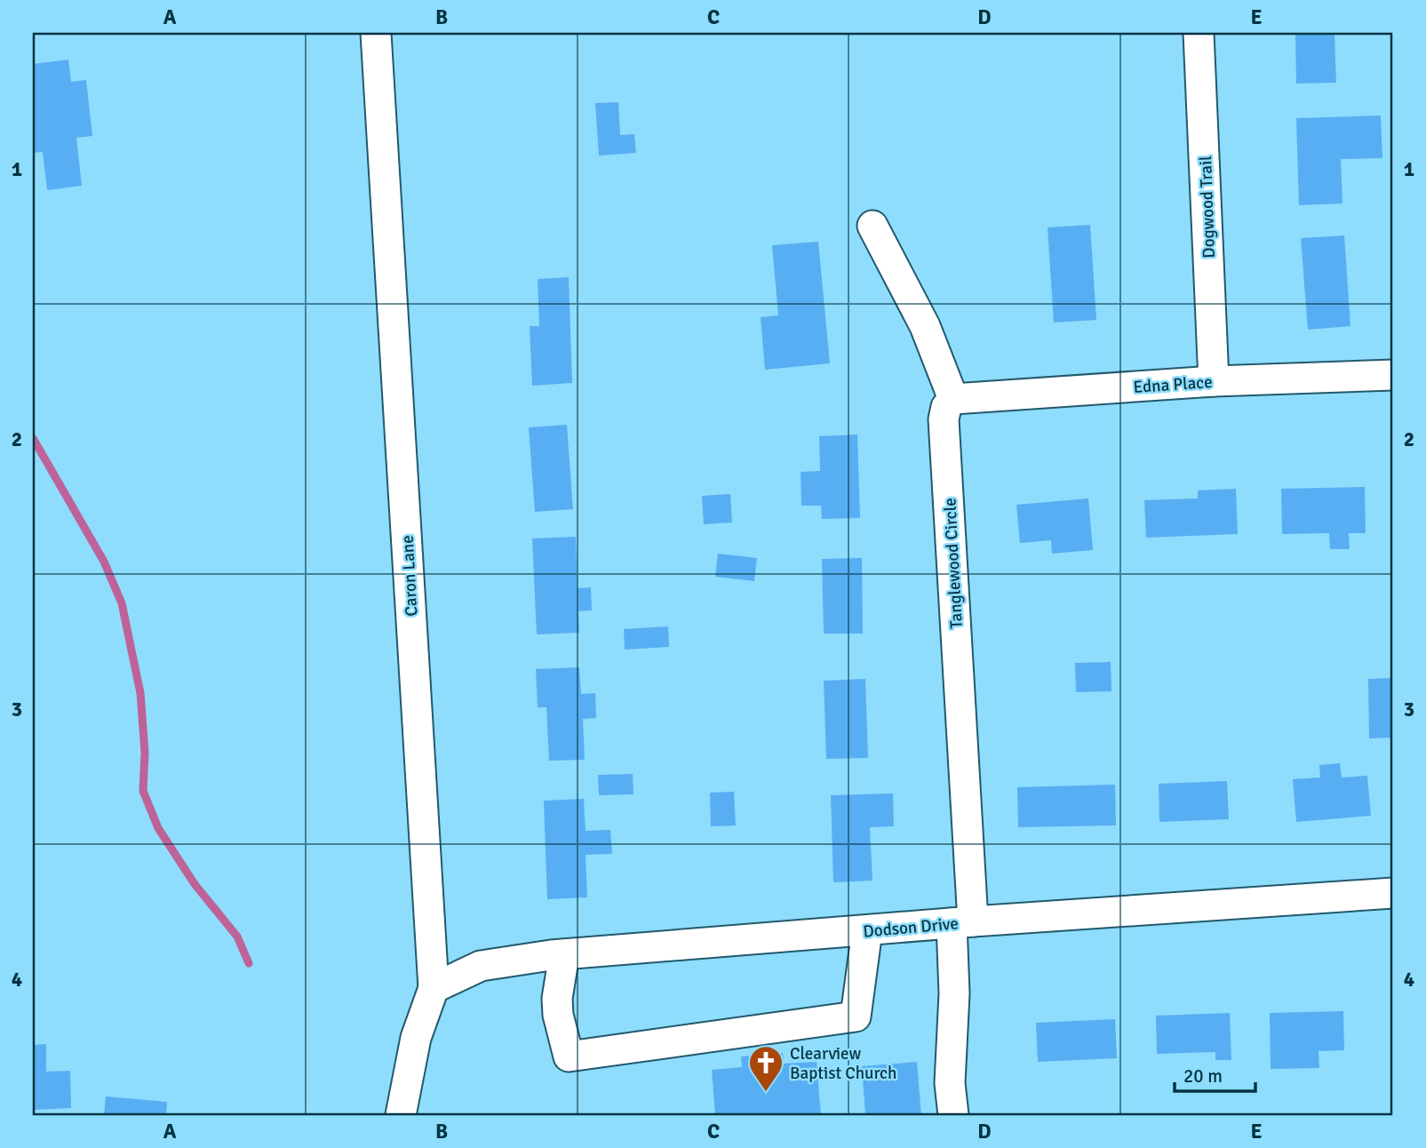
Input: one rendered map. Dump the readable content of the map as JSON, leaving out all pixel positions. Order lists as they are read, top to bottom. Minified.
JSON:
{"streets":{"street":["Dogwood Trail","Edna Place","Tanglewood Circle","Caron Lane","Dodson Drive"]},"crossings":[["Dogwood Trail","Edna Place"],["Edna Place","Tanglewood Circle"],["Tanglewood Circle","Dodson Drive"],["Caron Lane","Dodson Drive"]],"places":{"church":["Clearview Baptist Church"]},"scale_bar":"20 m","grid":{"columns":["A","B","C","D","E"],"rows":["1","2","3","4"]}}
